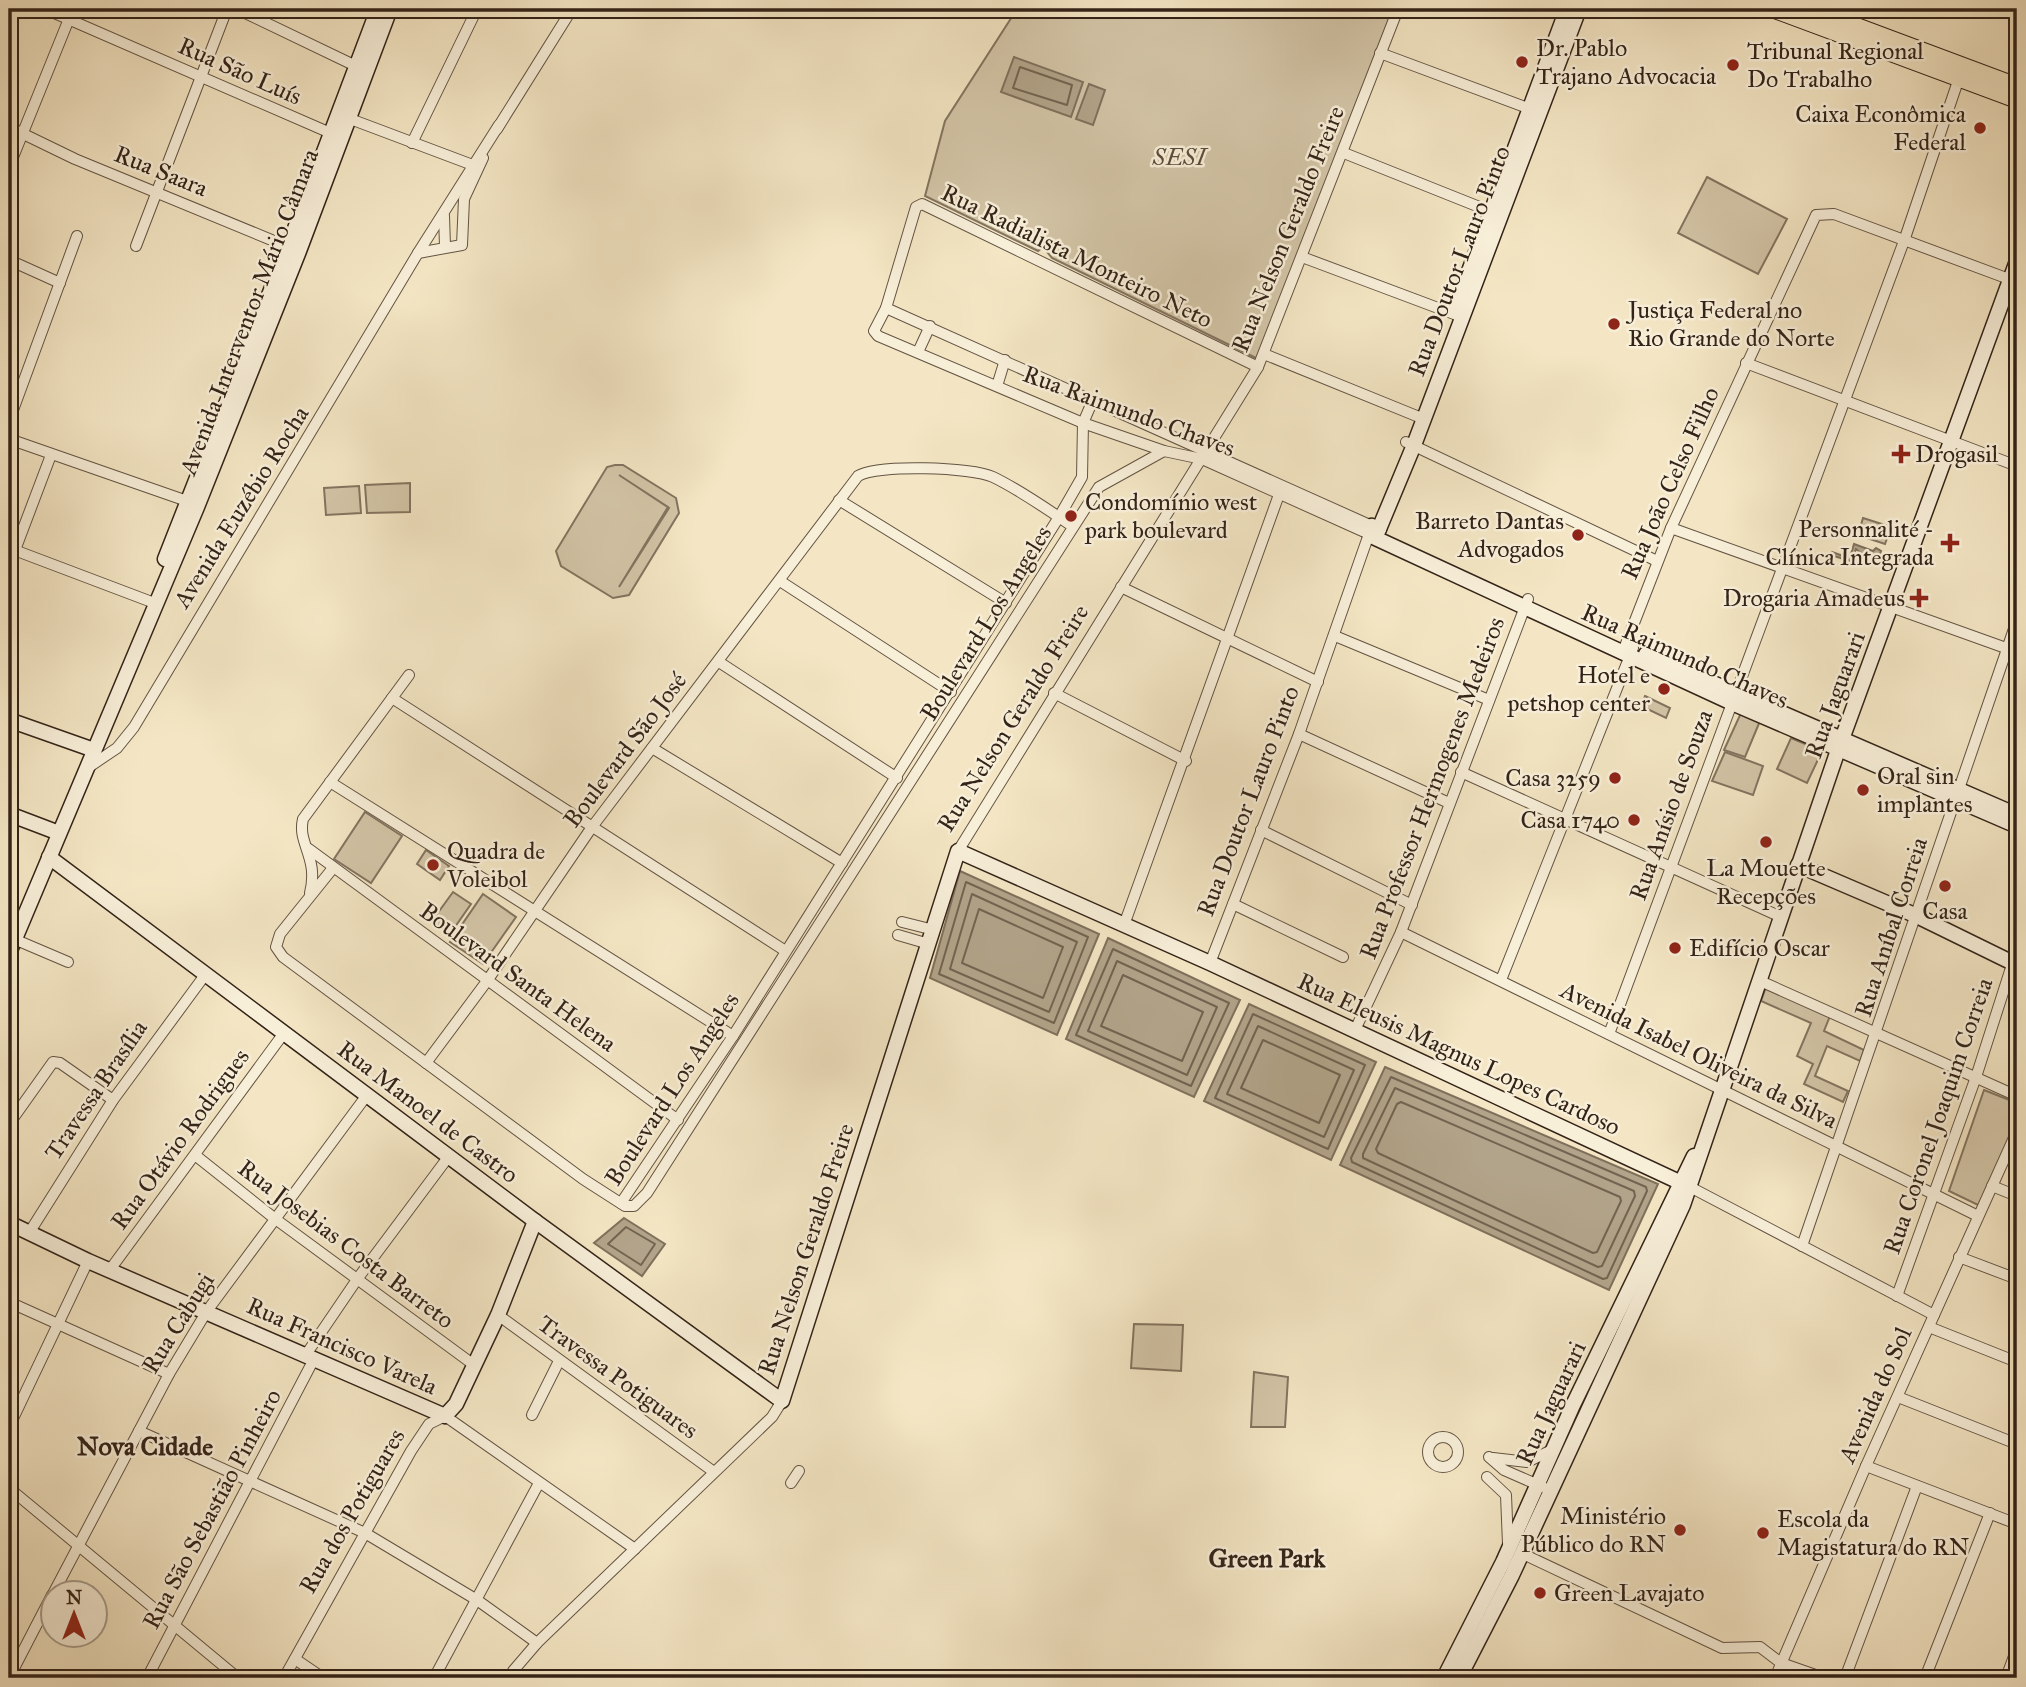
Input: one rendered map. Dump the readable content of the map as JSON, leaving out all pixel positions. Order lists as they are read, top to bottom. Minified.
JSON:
{"streets":{"main road":["Rua Nelson Geraldo Freire","Rua Doutor Lauro Pinto","Avenida Interventor Mário Câmara","Rua Raimundo Chaves","Rua Jaguarari","Rua Eleusis Magnus Lopes Cardoso","Rua Manoel de Castro","Rua Francisco Varela","Rua dos Potiguares"],"street":["Rua São Luís","Rua Saara","Rua Radialista Monteiro Neto","Rua João Celso Filho","Avenida Euzébio Rocha","Boulevard Los Angeles","Boulevard São José","Rua Professor Hermogenes Medeiros","Rua Anísio de Souza","Rua Aníbal Correia","Boulevard Santa Helena","Avenida Isabel Oliveira da Silva","Travessa Brasília","Rua Coronel Joaquim Correia","Rua Otávio Rodrigues","Rua Josebias Costa Barreto","Rua Cabugi","Travessa Potiguares","Avenida do Sol","Rua São Sebastião Pinheiro"]},"crossings":[["Rua São Luís","Avenida Interventor Mário Câmara"],["Rua Saara","Avenida Interventor Mário Câmara"],["Rua Nelson Geraldo Freire","Rua Radialista Monteiro Neto"],["Rua Nelson Geraldo Freire","Rua Raimundo Chaves"],["Rua Nelson Geraldo Freire","Rua Eleusis Magnus Lopes Cardoso"],["Rua Nelson Geraldo Freire","Rua Manoel de Castro"],["Rua Nelson Geraldo Freire","Rua Francisco Varela"],["Rua Nelson Geraldo Freire","Travessa Potiguares"],["Rua Radialista Monteiro Neto","Rua Raimundo Chaves"],["Rua Doutor Lauro Pinto","Rua Raimundo Chaves"],["Rua Doutor Lauro Pinto","Rua Eleusis Magnus Lopes Cardoso"],["Avenida Interventor Mário Câmara","Avenida Euzébio Rocha"],["Avenida Interventor Mário Câmara","Rua Manoel de Castro"],["Rua Raimundo Chaves","Rua João Celso Filho"],["Rua Raimundo Chaves","Boulevard Los Angeles"],["Rua Raimundo Chaves","Rua Jaguarari"],["Rua Raimundo Chaves","Rua Professor Hermogenes Medeiros"],["Rua Raimundo Chaves","Rua Anísio de Souza"],["Rua Raimundo Chaves","Rua Aníbal Correia"],["Rua João Celso Filho","Rua Anísio de Souza"],["Rua João Celso Filho","Avenida Isabel Oliveira da Silva"],["Boulevard Los Angeles","Boulevard São José"],["Boulevard Los Angeles","Boulevard Santa Helena"],["Rua Jaguarari","Rua Eleusis Magnus Lopes Cardoso"],["Rua Jaguarari","Avenida Isabel Oliveira da Silva"],["Boulevard São José","Boulevard Santa Helena"],["Rua Professor Hermogenes Medeiros","Rua Eleusis Magnus Lopes Cardoso"],["Rua Professor Hermogenes Medeiros","Avenida Isabel Oliveira da Silva"],["Rua Anísio de Souza","Avenida Isabel Oliveira da Silva"],["Rua Aníbal Correia","Rua Eleusis Magnus Lopes Cardoso"],["Rua Aníbal Correia","Avenida Isabel Oliveira da Silva"],["Rua Eleusis Magnus Lopes Cardoso","Rua Coronel Joaquim Correia"],["Rua Eleusis Magnus Lopes Cardoso","Avenida do Sol"],["Avenida Isabel Oliveira da Silva","Rua Coronel Joaquim Correia"],["Avenida Isabel Oliveira da Silva","Avenida do Sol"],["Travessa Brasília","Rua Manoel de Castro"],["Travessa Brasília","Rua Francisco Varela"],["Rua Manoel de Castro","Rua Otávio Rodrigues"],["Rua Manoel de Castro","Rua Cabugi"],["Rua Manoel de Castro","Rua São Sebastião Pinheiro"],["Rua Manoel de Castro","Rua dos Potiguares"],["Rua Otávio Rodrigues","Rua Josebias Costa Barreto"],["Rua Otávio Rodrigues","Rua Francisco Varela"],["Rua Josebias Costa Barreto","Rua Cabugi"],["Rua Josebias Costa Barreto","Rua São Sebastião Pinheiro"],["Rua Josebias Costa Barreto","Rua dos Potiguares"],["Rua Cabugi","Rua Francisco Varela"],["Rua Francisco Varela","Rua São Sebastião Pinheiro"],["Rua Francisco Varela","Rua dos Potiguares"],["Travessa Potiguares","Rua dos Potiguares"]],"districts":["Nova Cidade","Green Park"],"parks":["SESI"],"places":{"other":["Dr. Pablo Trajano Advocacia","Tribunal Regional Do Trabalho","Caixa Econômica Federal","Justiça Federal no Rio Grande do Norte","Condomínio west park boulevard","Barreto Dantas Advogados","Hotel e petshop center","Casa 3259","Oral sin implantes","Casa 1740","La Mouette Recepções","Quadra de Voleibol","Casa","Edifício Oscar","Ministério Público do RN","Escola da Magistatura do RN","Green Lavajato"],"health":["Drogasil","Personnalité - Clínica Integrada","Drogaria Amadeus"]},"north":"top"}
